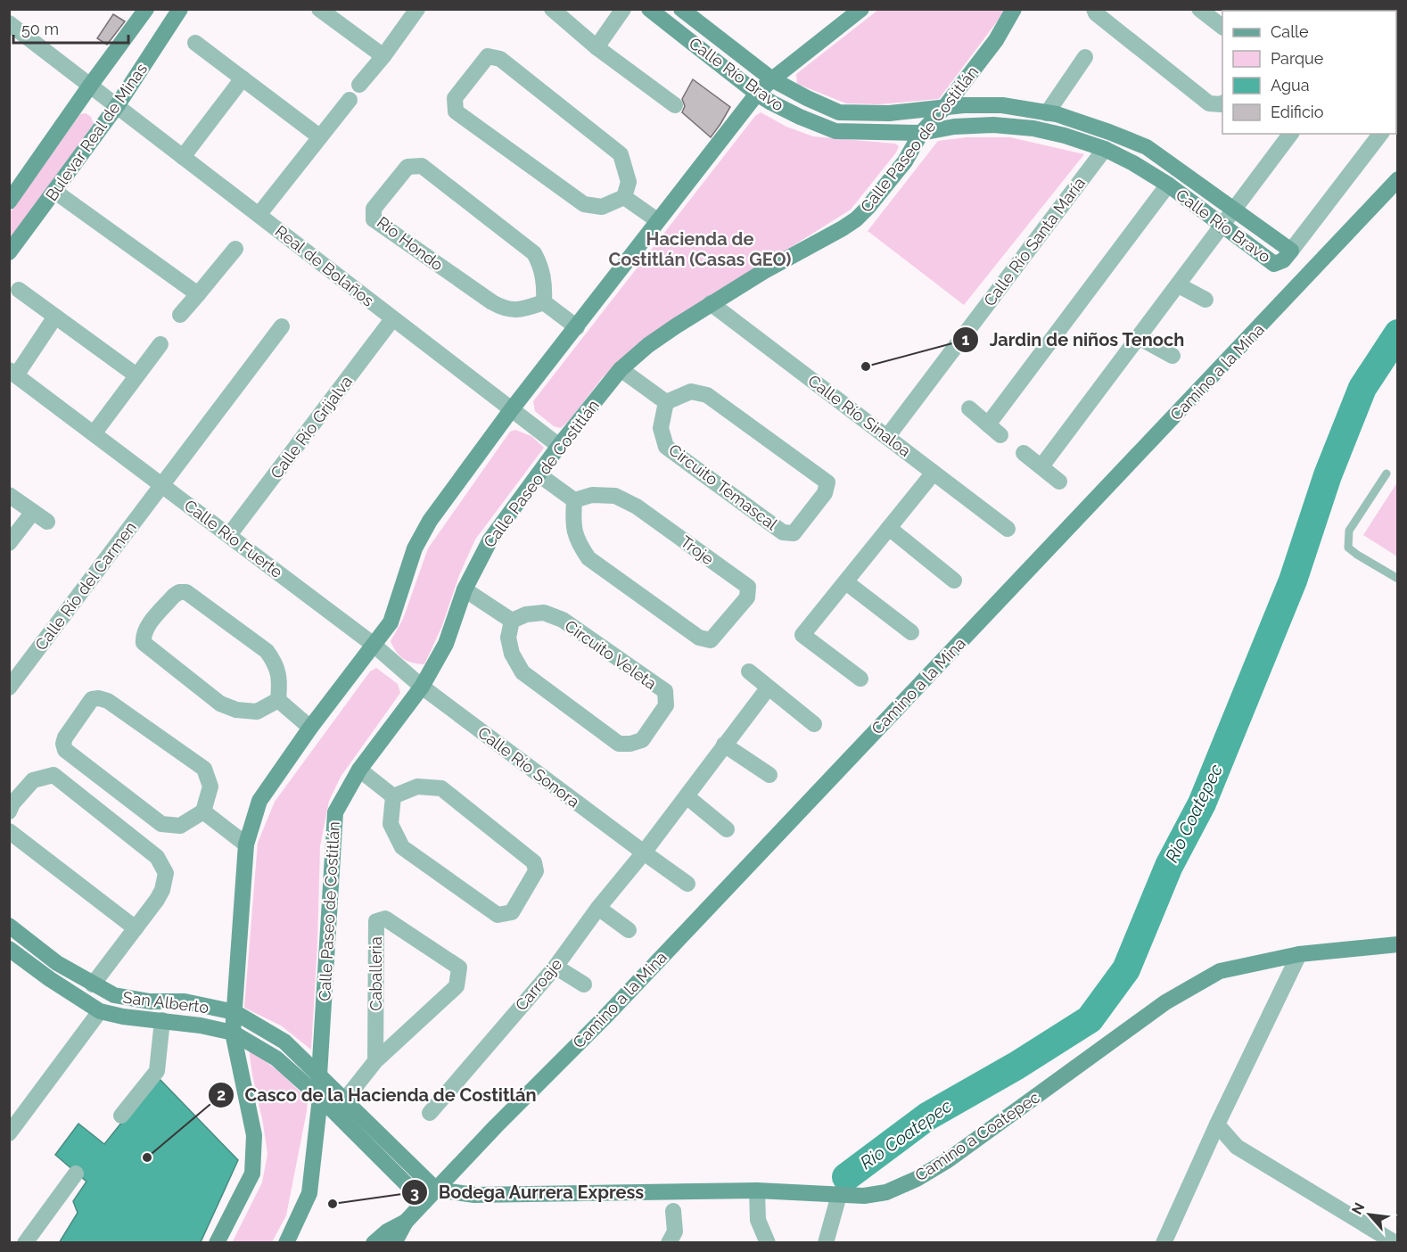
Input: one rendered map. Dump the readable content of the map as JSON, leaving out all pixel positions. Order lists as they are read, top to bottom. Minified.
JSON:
{"streets":{"street":["Calle Río Bravo","Bulevar Real de Minas","Calle Paseo de Costitlán","Calle Río Santa María","Rio Hondo","Real de Bolaños","Camino a la Mina","Calle Río Sinaloa","Calle Río Grijalva","Circuito Temascal","Calle Río Fuerte","Troje","Calle Río del Carmen","Circuito Veleta","Calle Río Sonora","Caballeria","Carroaje","San Alberto","Camino a Coatepec"]},"crossings":[["Calle Río Bravo","Calle Paseo de Costitlán"],["Calle Río Bravo","Calle Río Santa María"],["Bulevar Real de Minas","Real de Bolaños"],["Calle Paseo de Costitlán","Real de Bolaños"],["Calle Paseo de Costitlán","Calle Río Sinaloa"],["Calle Paseo de Costitlán","Calle Río Sonora"],["Calle Paseo de Costitlán","San Alberto"],["Calle Río Santa María","Calle Río Sinaloa"],["Real de Bolaños","Calle Río Grijalva"],["Camino a la Mina","San Alberto"],["Camino a la Mina","Camino a Coatepec"],["Calle Río Grijalva","Calle Río Fuerte"],["Calle Río Fuerte","Calle Río del Carmen"],["Calle Río Fuerte","Calle Río Sonora"],["Calle Río Sonora","Carroaje"],["Caballeria","San Alberto"],["San Alberto","Camino a Coatepec"]],"districts":["Hacienda de Costitlán (Casas GEO)"],"water":["Rio Coatepec"],"places":["Jardin de niños Tenoch","Casco de la Hacienda de Costitlán","Bodega Aurrera Express"],"legend":["Calle","Parque","Agua","Edificio"],"scale_bar":"50 m","north":"top left"}
